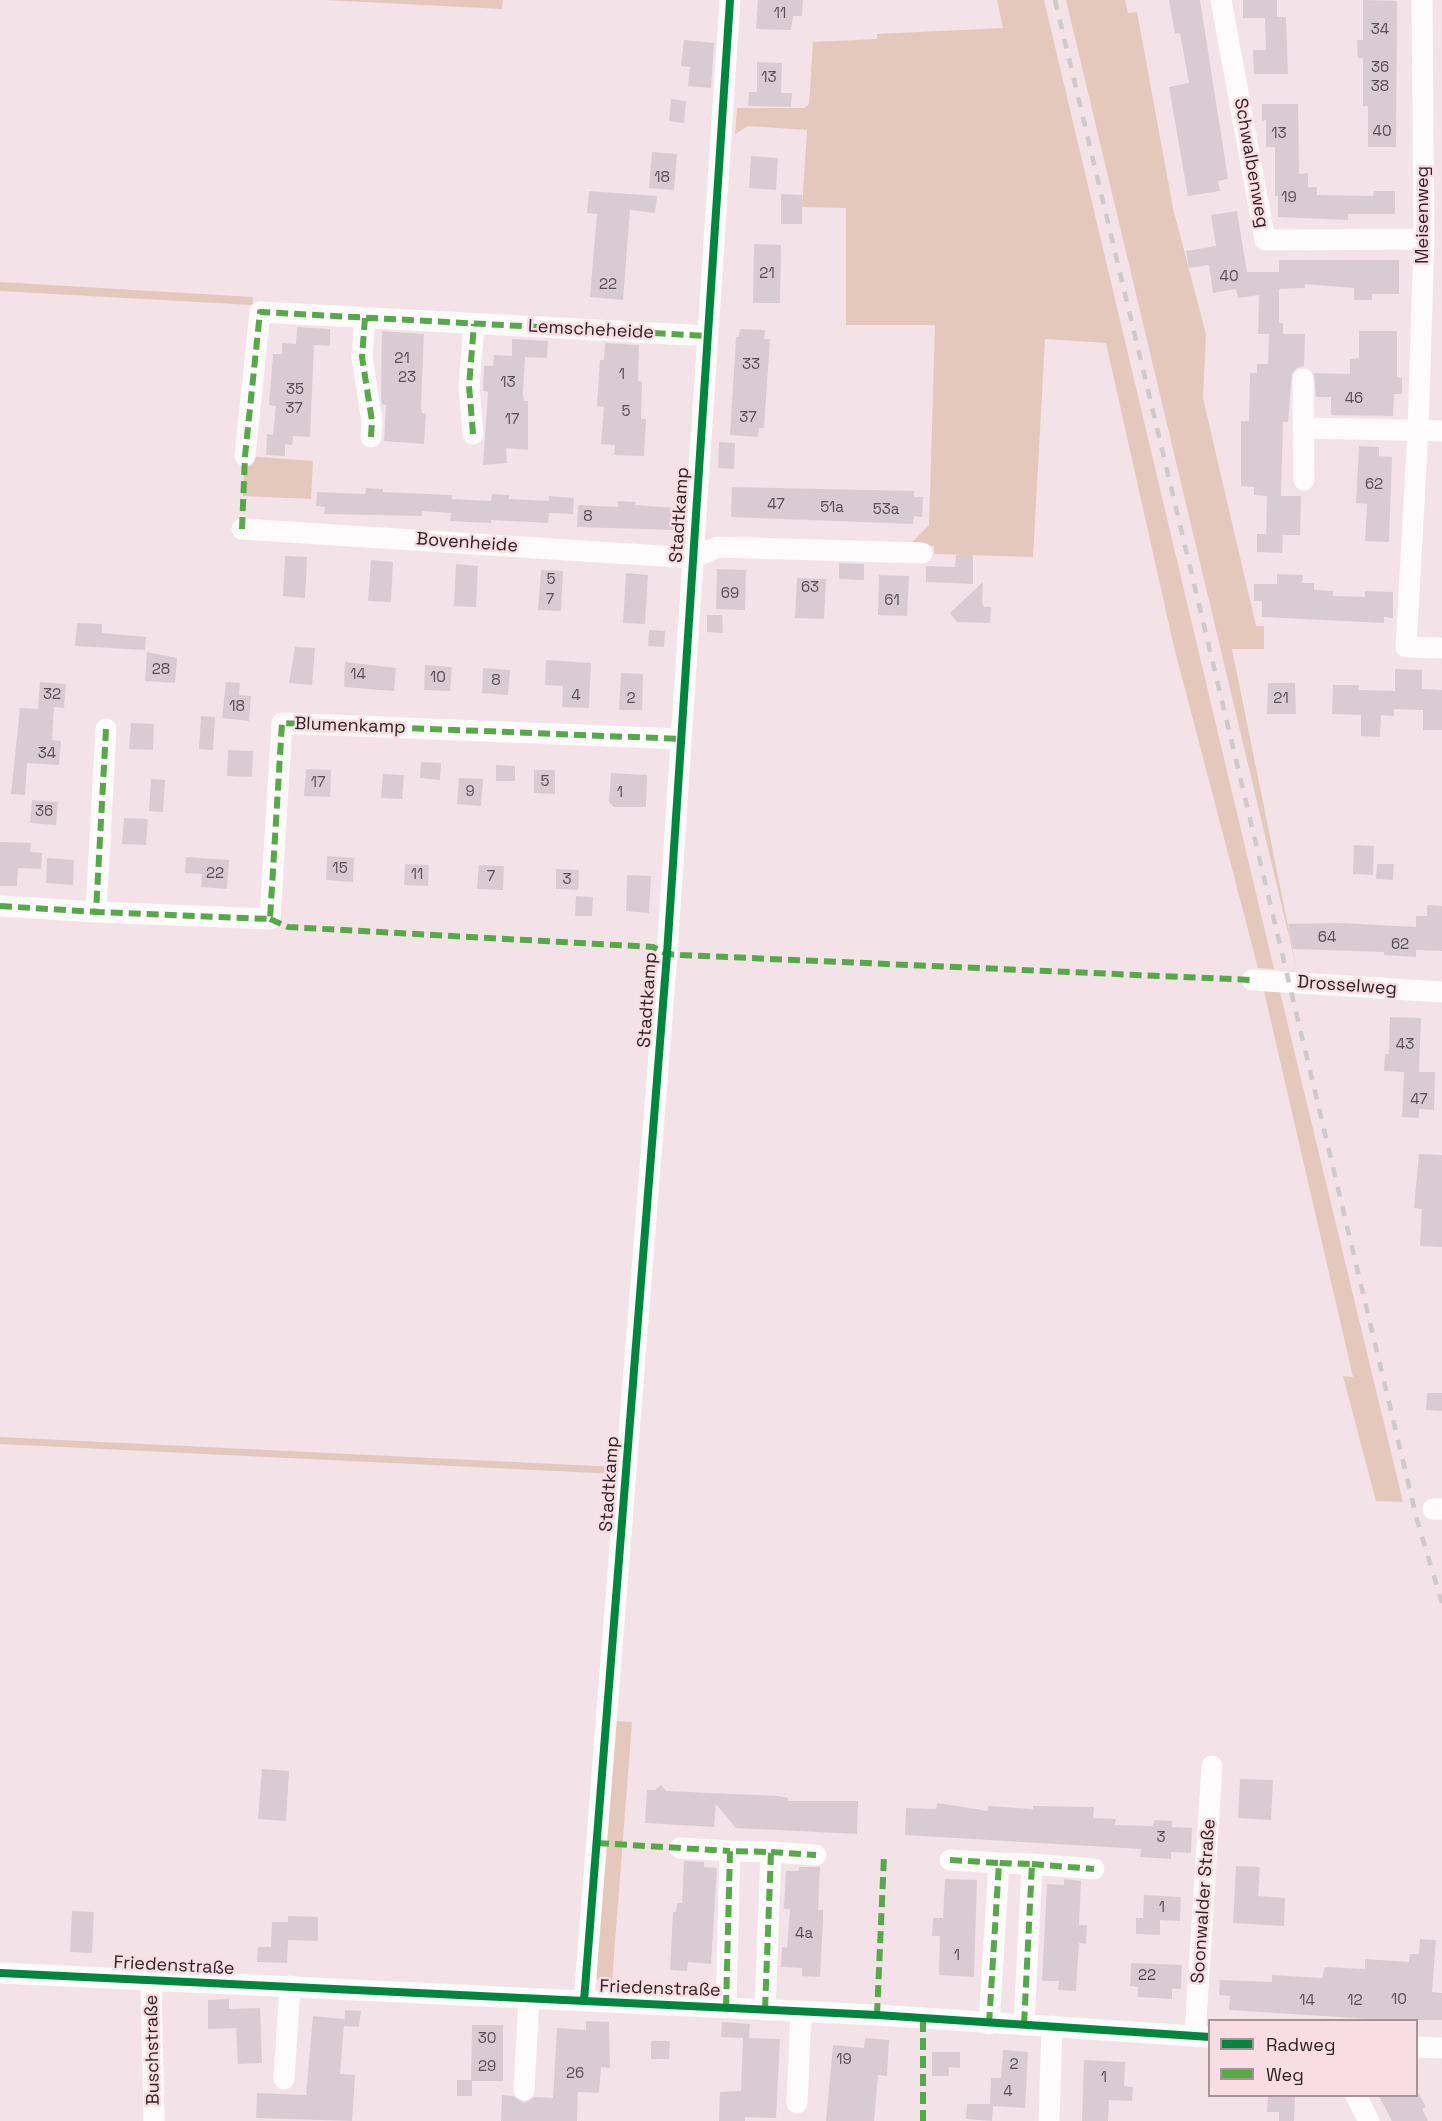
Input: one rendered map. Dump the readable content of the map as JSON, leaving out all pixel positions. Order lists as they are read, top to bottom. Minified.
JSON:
{"streets":{"street":["Schwalbenweg","Meisenweg","Lemscheheide","Stadtkamp","Bovenheide","Blumenkamp","Drosselweg","Soonwalder Straße","Friedenstraße","Buschstraße"]},"crossings":[["Schwalbenweg","Meisenweg"],["Lemscheheide","Stadtkamp"],["Stadtkamp","Bovenheide"],["Stadtkamp","Blumenkamp"],["Stadtkamp","Friedenstraße"],["Soonwalder Straße","Friedenstraße"],["Friedenstraße","Buschstraße"]],"house_numbers":["11","34","36","13","38","40","13","18","19","21","40","22","21","33","1","23","13","35","46","37","5","37","17","62","47","51a","53a","8","5","63","69","7","61","28","14","10","8","32","4","2","21","18","34","5","17","9","1","36","15","22","11","7","3","64","62","43","47","3","1","4a","1","22","10","14","12","30","19","2","29","26","1","4"],"legend":["Radweg","Weg"]}
